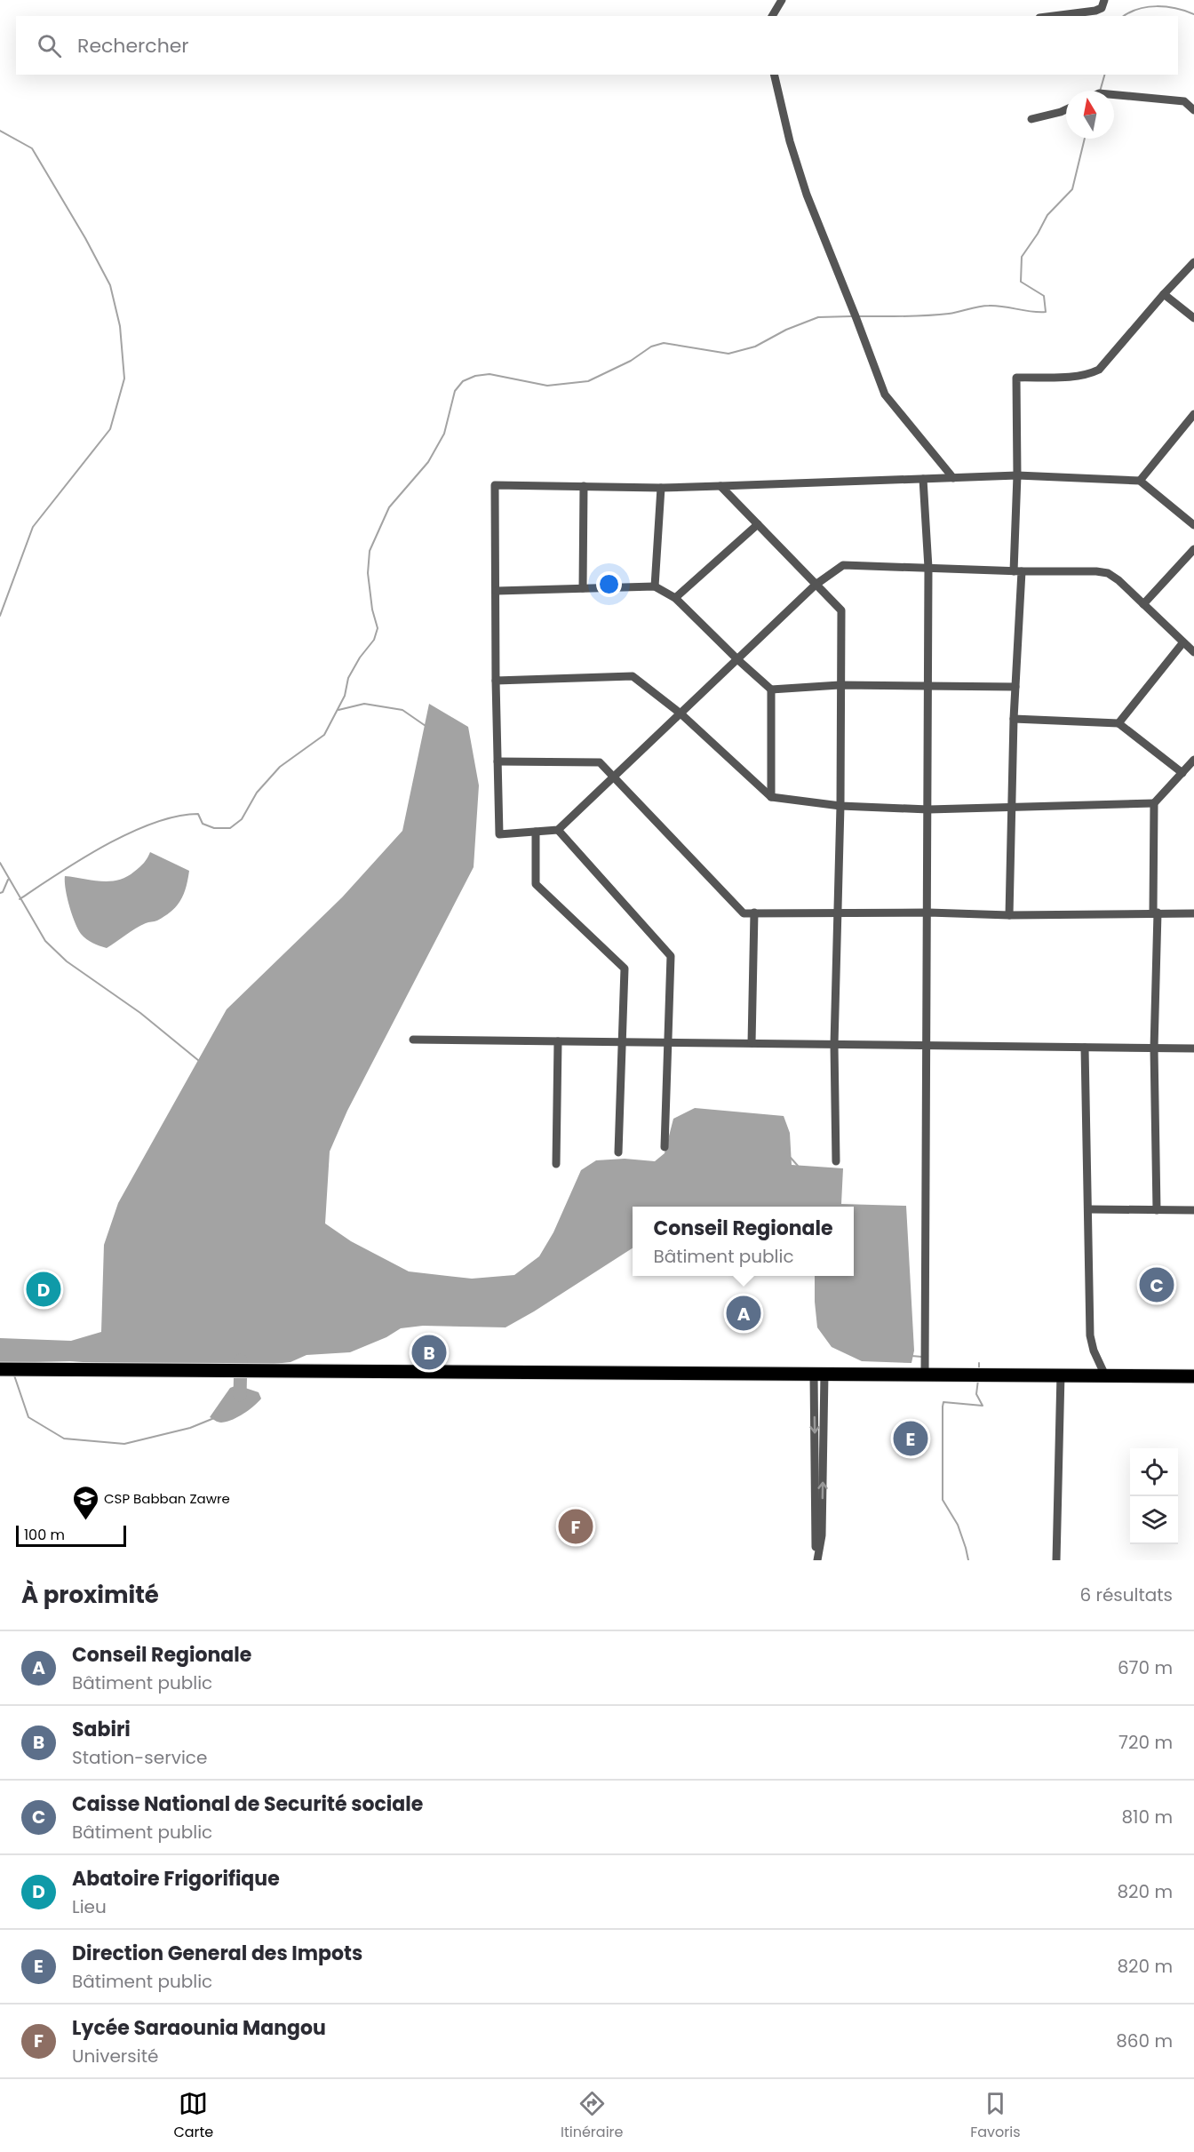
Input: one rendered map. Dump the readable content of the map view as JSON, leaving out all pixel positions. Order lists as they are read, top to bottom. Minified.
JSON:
{"places":{"school or university":["CSP Babban Zawre"]},"scale_bar":"100 m","north":"top","page":{"search":"Rechercher","popup":["Conseil Regionale","Bâtiment public"],"pins":["C","D","A","B","E","F"],"scale":"100 m","heading":["À proximité","6 résultats"],"list":[{"mark":"A","name":"Conseil Regionale","note":"Bâtiment public","value":"670 m"},{"mark":"B","name":"Sabiri","note":"Station-service","value":"720 m"},{"mark":"C","name":"Caisse National de Securité sociale","note":"Bâtiment public","value":"810 m"},{"mark":"D","name":"Abatoire Frigorifique","note":"Lieu","value":"820 m"},{"mark":"E","name":"Direction General des Impots","note":"Bâtiment public","value":"820 m"},{"mark":"F","name":"Lycée Saraounia Mangou","note":"Université","value":"860 m"}],"nav":["Carte","Itinéraire","Favoris"]}}
